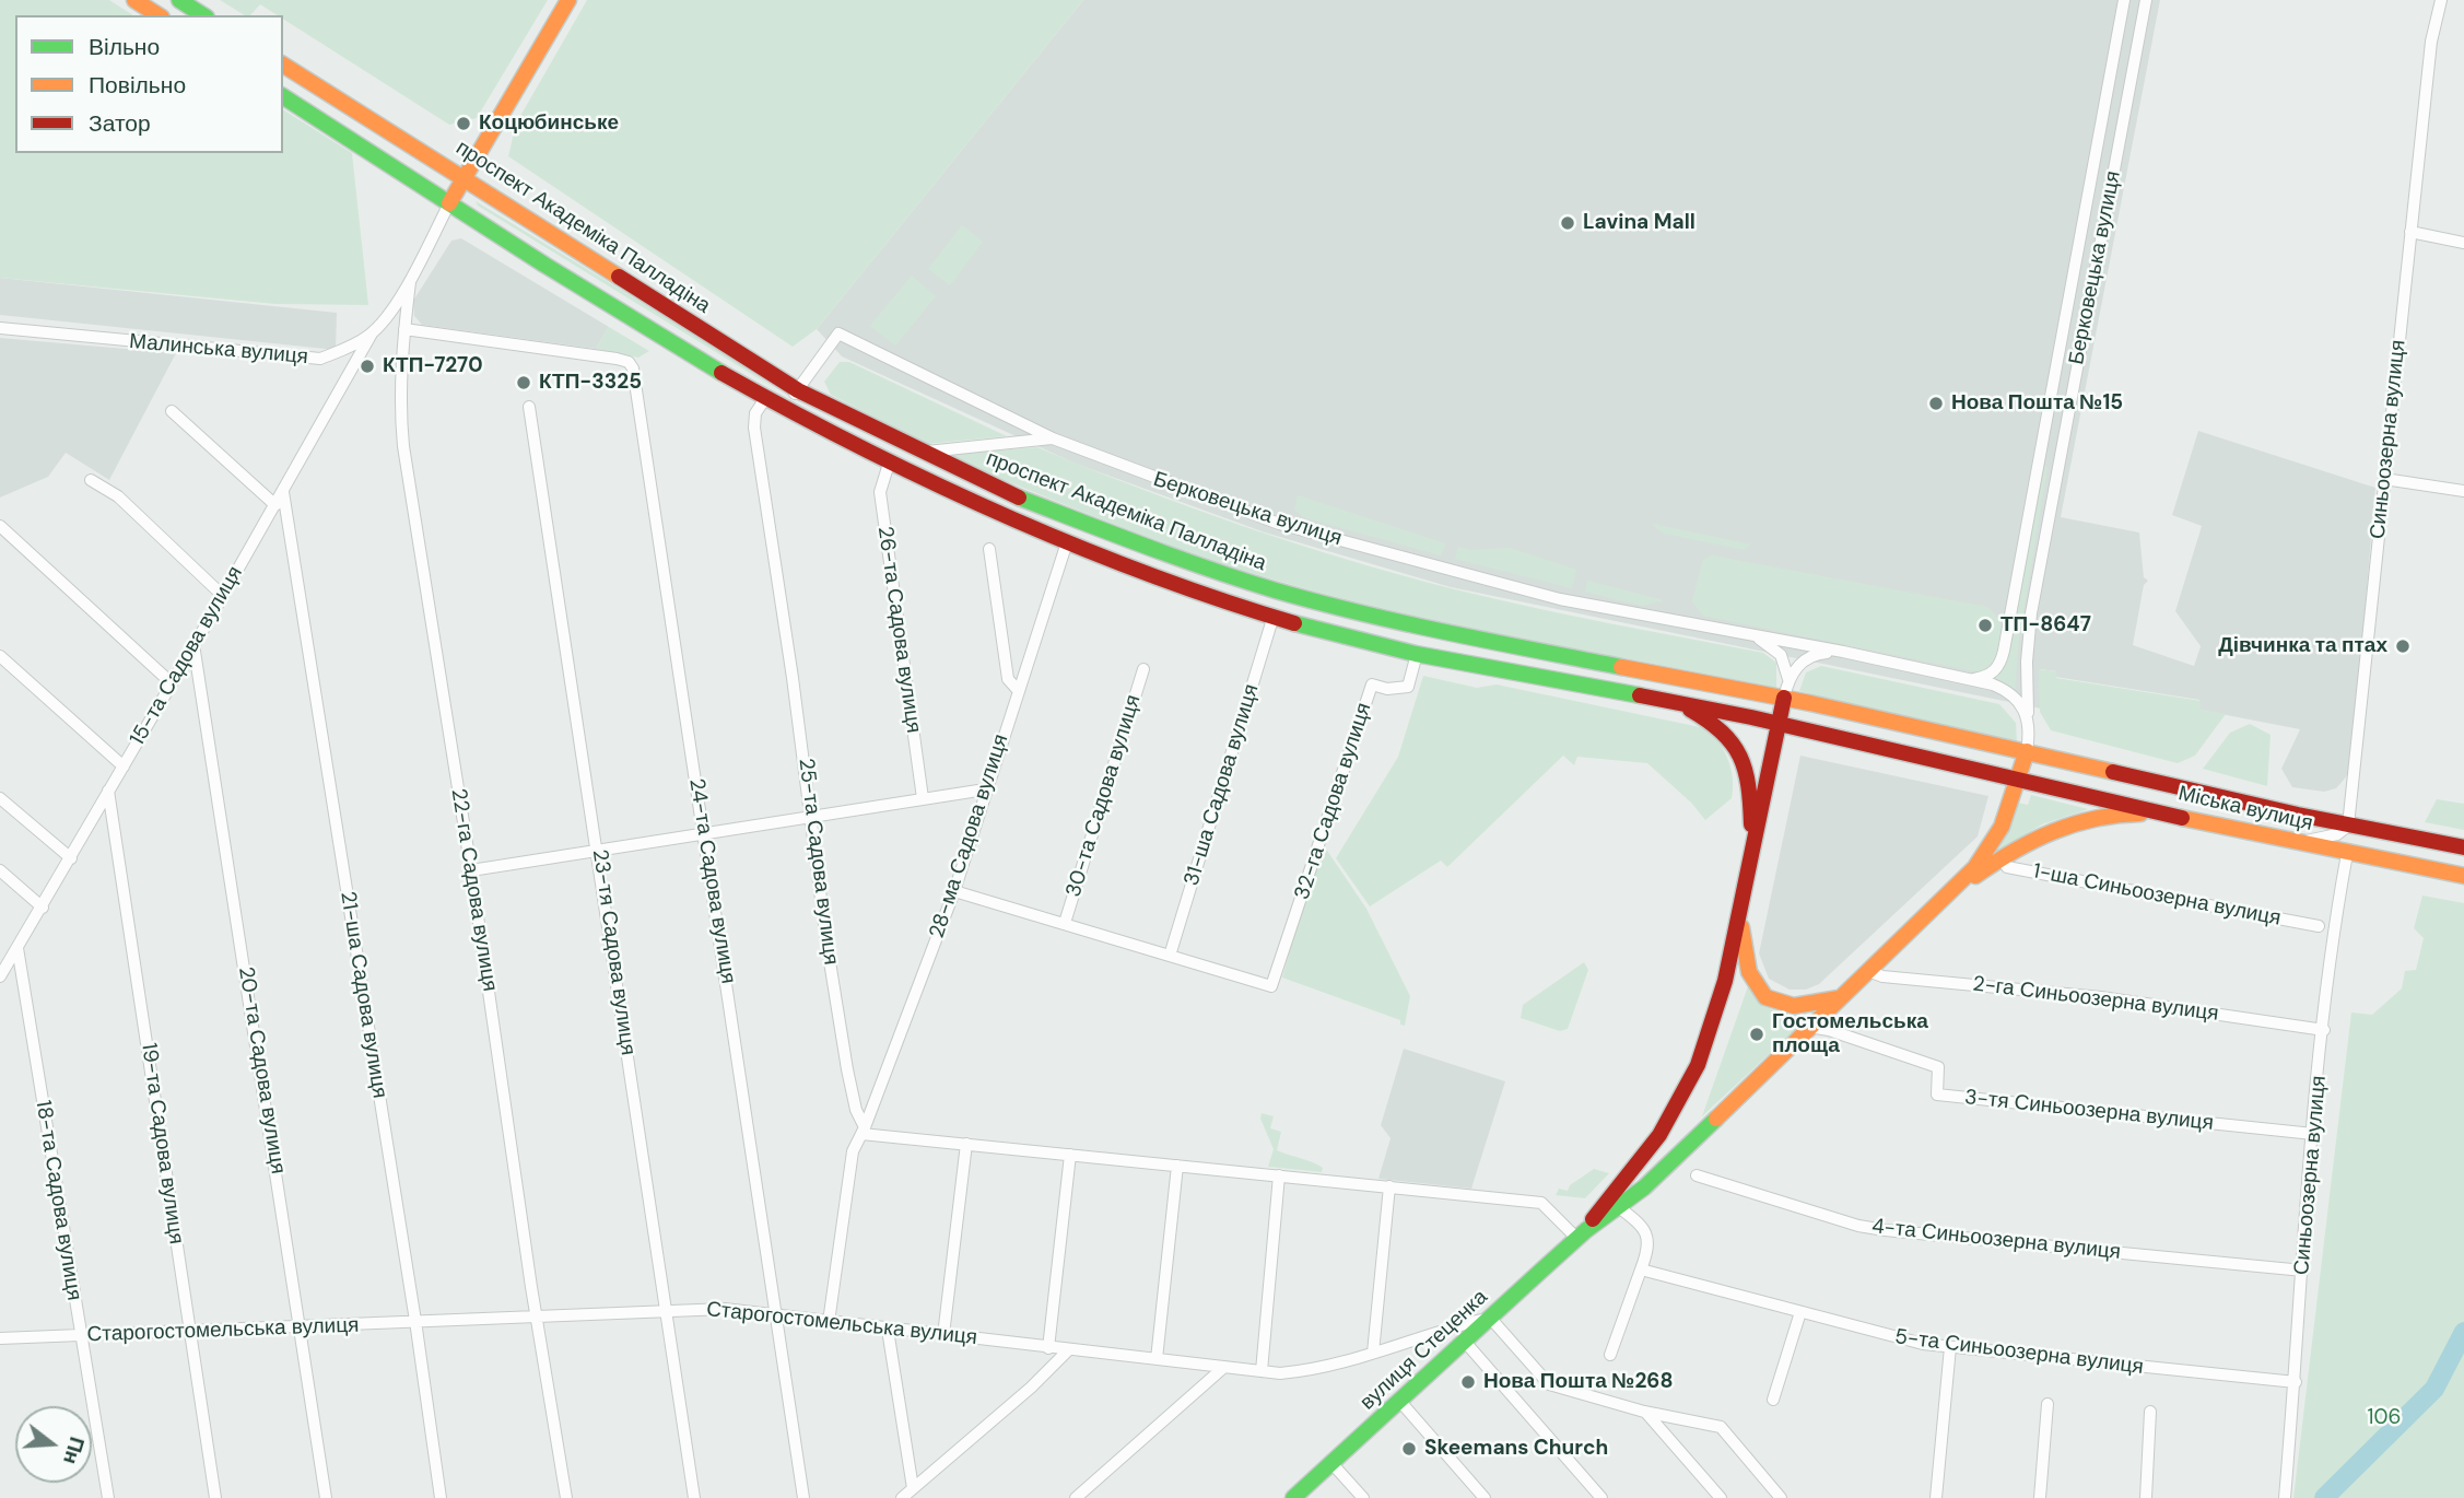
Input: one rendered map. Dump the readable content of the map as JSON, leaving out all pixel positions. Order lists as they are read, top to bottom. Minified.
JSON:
{"streets":{"main road":["проспект Академіка Палладіна","Міська вулиця","вулиця Стеценка"],"street":["Берковецька вулиця","Малинська вулиця","Синьоозерна вулиця","26-та Садова вулиця","15-та Садова вулиця","31-ша Садова вулиця","30-та Садова вулиця","32-га Садова вулиця","28-ма Садова вулиця","25-та Садова вулиця","24-та Садова вулиця","22-га Садова вулиця","1-ша Синьоозерна вулиця","23-тя Садова вулиця","21-ша Садова вулиця","2-га Синьоозерна вулиця","20-та Садова вулиця","3-тя Синьоозерна вулиця","19-та Садова вулиця","18-та Садова вулиця","4-та Синьоозерна вулиця","Старогостомельська вулиця","5-та Синьоозерна вулиця"]},"crossings":[["проспект Академіка Палладіна","Берковецька вулиця"],["Берковецька вулиця","Міська вулиця"],["Малинська вулиця","15-та Садова вулиця"],["Малинська вулиця","22-га Садова вулиця"],["Синьоозерна вулиця","Міська вулиця"],["Синьоозерна вулиця","2-га Синьоозерна вулиця"],["Синьоозерна вулиця","3-тя Синьоозерна вулиця"],["Синьоозерна вулиця","4-та Синьоозерна вулиця"],["Синьоозерна вулиця","5-та Синьоозерна вулиця"],["15-та Садова вулиця","21-ша Садова вулиця"],["15-та Садова вулиця","20-та Садова вулиця"],["15-та Садова вулиця","19-та Садова вулиця"],["15-та Садова вулиця","18-та Садова вулиця"],["31-ша Садова вулиця","32-га Садова вулиця"],["28-ма Садова вулиця","25-та Садова вулиця"],["24-та Садова вулиця","22-га Садова вулиця"],["24-та Садова вулиця","Старогостомельська вулиця"],["22-га Садова вулиця","Старогостомельська вулиця"],["23-тя Садова вулиця","Старогостомельська вулиця"],["21-ша Садова вулиця","Старогостомельська вулиця"],["20-та Садова вулиця","Старогостомельська вулиця"],["3-тя Синьоозерна вулиця","вулиця Стеценка"],["19-та Садова вулиця","Старогостомельська вулиця"],["18-та Садова вулиця","Старогостомельська вулиця"],["Старогостомельська вулиця","вулиця Стеценка"]],"parks":["106"],"places":["Коцюбинське","Lavina Mall","КТП-7270","КТП-3325","Нова Пошта №15","ТП-8647","Дівчинка та птах","Гостомельська площа","Нова Пошта №268","Skeemans Church"],"legend":["Вільно","Повільно","Затор"],"north":"right"}
